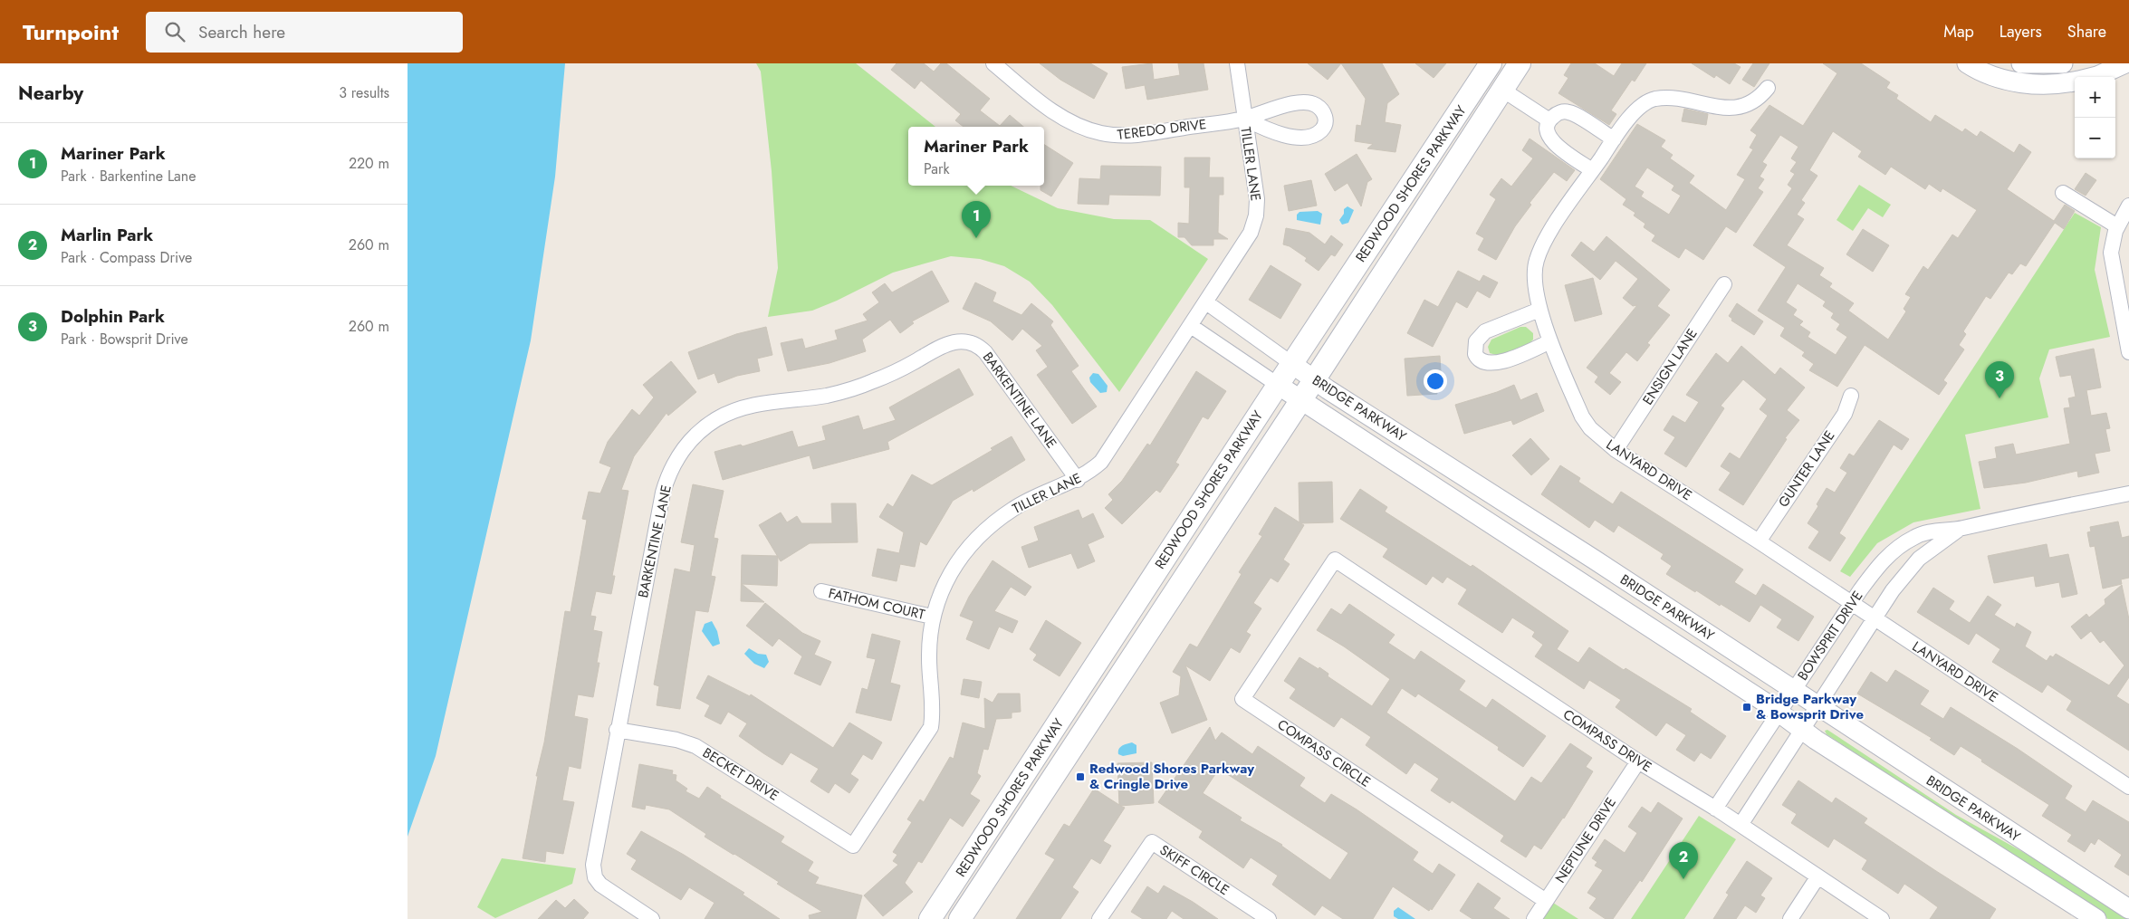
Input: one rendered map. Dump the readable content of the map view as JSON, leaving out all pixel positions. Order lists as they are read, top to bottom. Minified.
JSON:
{"streets":{"main road":["REDWOOD SHORES PARKWAY"],"street":["TEREDO DRIVE","TILLER LANE","ENSIGN LANE","BARKENTINE LANE","BRIDGE PARKWAY","GUNTER LANE","LANYARD DRIVE","FATHOM COURT","BOWSPRIT DRIVE","COMPASS DRIVE","COMPASS CIRCLE","BECKET DRIVE","NEPTUNE DRIVE","SKIFF CIRCLE"]},"crossings":[["TEREDO DRIVE","TILLER LANE"],["TILLER LANE","BARKENTINE LANE"],["TILLER LANE","BRIDGE PARKWAY"],["TILLER LANE","FATHOM COURT"],["TILLER LANE","BECKET DRIVE"],["REDWOOD SHORES PARKWAY","BRIDGE PARKWAY"],["ENSIGN LANE","LANYARD DRIVE"],["BARKENTINE LANE","BECKET DRIVE"],["BRIDGE PARKWAY","BOWSPRIT DRIVE"],["GUNTER LANE","LANYARD DRIVE"],["LANYARD DRIVE","BOWSPRIT DRIVE"],["BOWSPRIT DRIVE","COMPASS DRIVE"],["COMPASS DRIVE","COMPASS CIRCLE"],["COMPASS DRIVE","NEPTUNE DRIVE"],["COMPASS CIRCLE","NEPTUNE DRIVE"]],"places":{"transit":["Bridge Parkway & Bowsprit Drive","Redwood Shores Parkway & Cringle Drive"]},"page":{"header":"Turnpoint","search":"Search here","nav":["Map","Layers","Share"],"heading":["Nearby","3 results"],"map_buttons":["+","−"],"list":[{"mark":"1","name":"Mariner Park","note":"Park · Barkentine Lane","value":"220 m"},{"mark":"2","name":"Marlin Park","note":"Park · Compass Drive","value":"260 m"},{"mark":"3","name":"Dolphin Park","note":"Park · Bowsprit Drive","value":"260 m"}],"popup":["Mariner Park","Park"],"pins":["1","3","2"]}}
